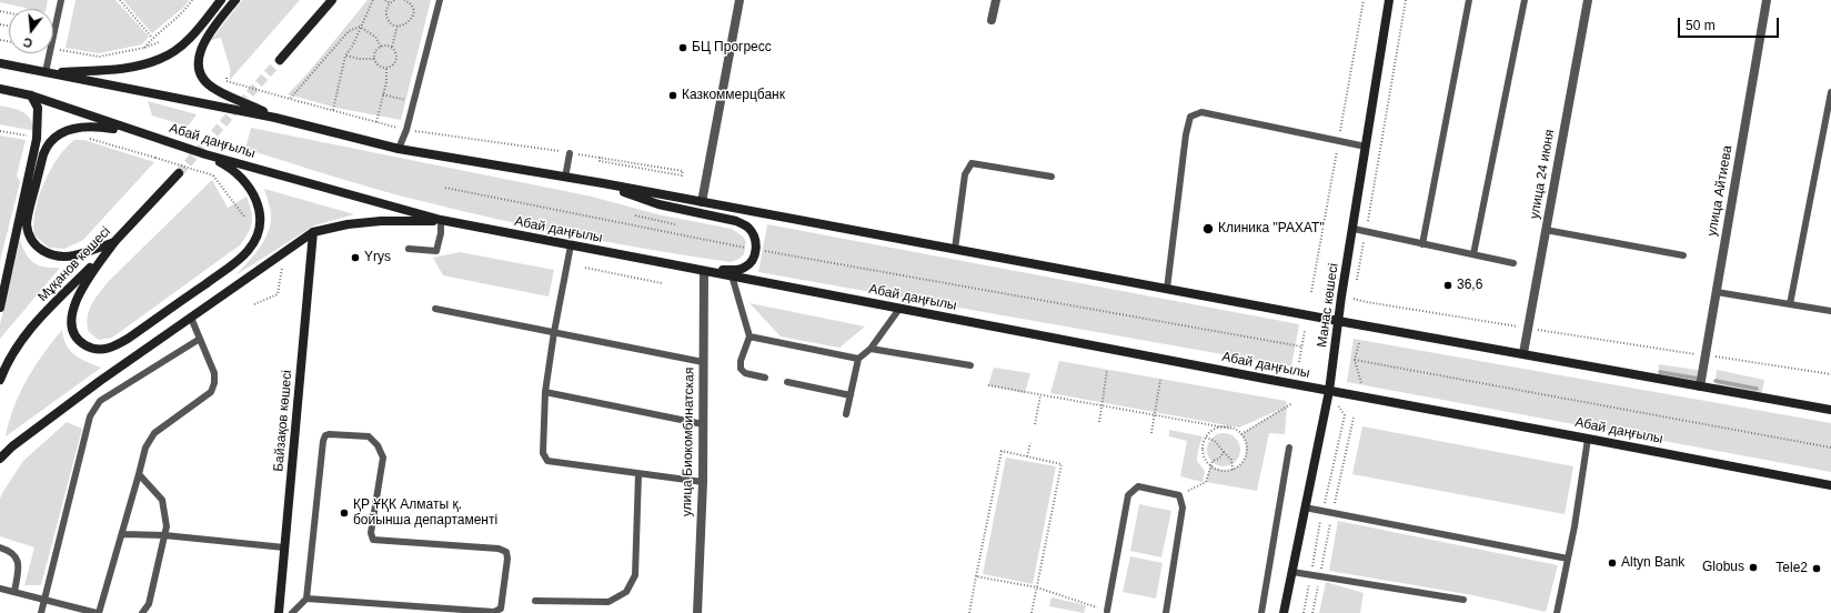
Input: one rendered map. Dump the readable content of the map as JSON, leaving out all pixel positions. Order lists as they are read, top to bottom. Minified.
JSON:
{"streets":{"main road":["Абай даңғылы","Мұқанов көшесі","Манас көшесі","Байзақов көшесі"],"street":["улица 24 июня","улица Айтиева","улица Биокомбинатская"]},"crossings":[["Абай даңғылы","Манас көшесі"],["Абай даңғылы","улица Биокомбинатская"]],"places":["БЦ Прогресс","Казкоммерцбанк","Клиника \"РАХАТ\"","Yrys","36,6","ҚР ҰҚК Алматы қ. бойынша департаменті","Altyn Bank","Globus","Tele2"],"scale_bar":"50 m","north":"bottom"}
